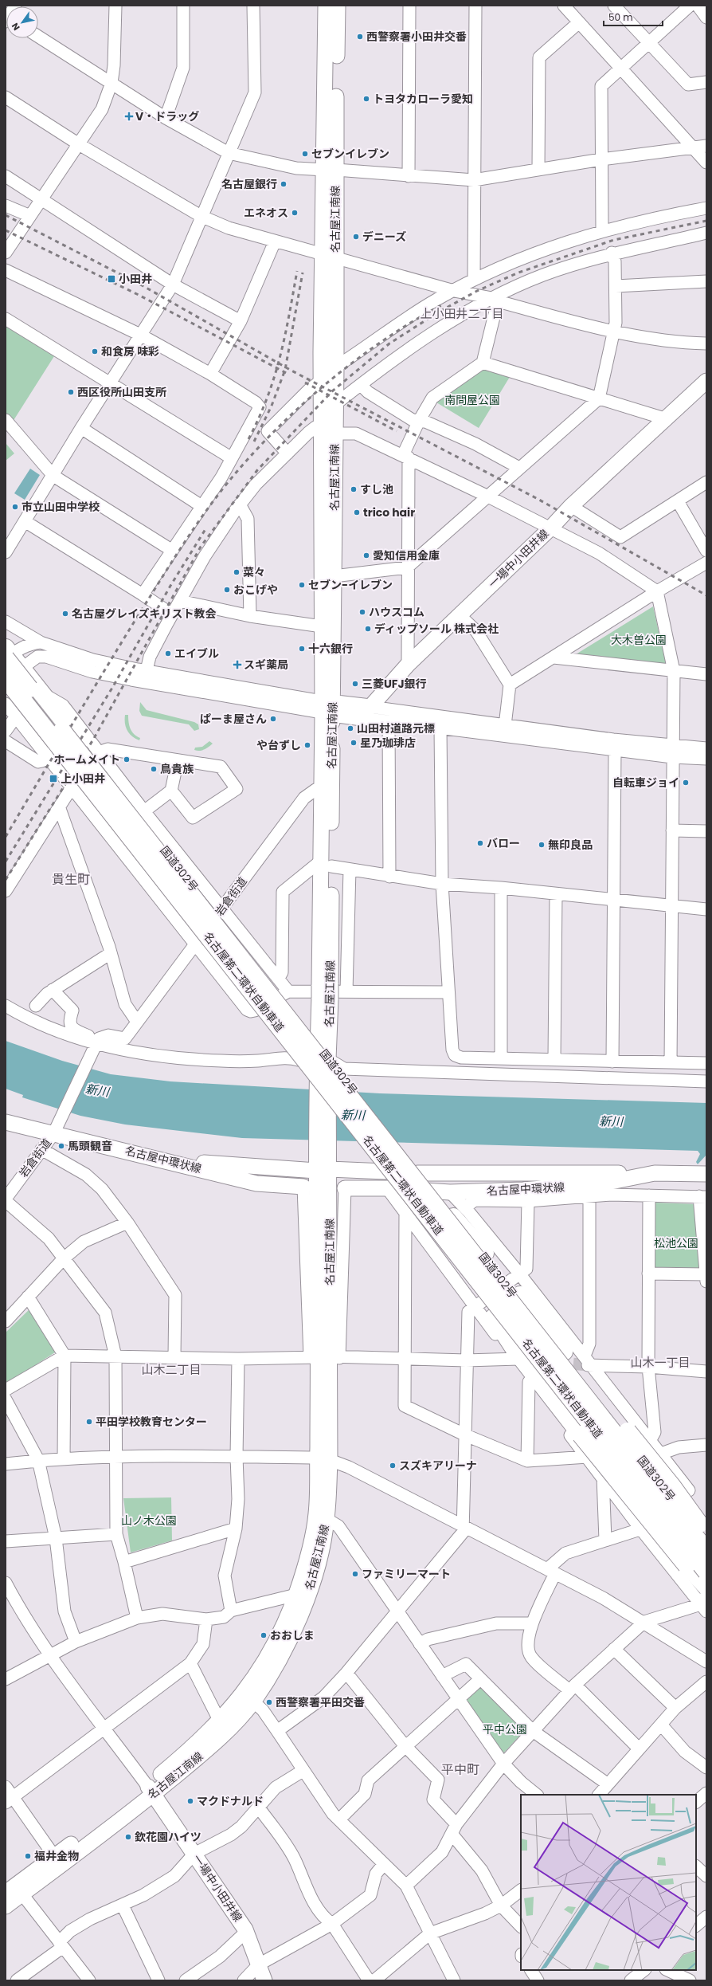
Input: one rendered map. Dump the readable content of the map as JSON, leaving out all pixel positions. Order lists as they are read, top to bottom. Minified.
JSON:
{"streets":{"highway":["国道302号","名古屋第二環状自動車道"],"main road":["名古屋江南線","一場中小田井線","名古屋中環状線"],"street":["岩倉街道"]},"crossings":[["名古屋江南線","一場中小田井線"],["名古屋江南線","国道302号"],["名古屋江南線","岩倉街道"],["国道302号","名古屋第二環状自動車道"],["国道302号","名古屋中環状線"],["岩倉街道","名古屋中環状線"]],"districts":["上小田井二丁目","貴生町","山木一丁目","山木二丁目","平中町"],"water":["新川"],"parks":["南問屋公園","大木曽公園","松池公園","山ノ木公園","平中公園"],"places":{"other":["西警察署小田井交番","トヨタカローラ愛知","セブンイレブン","名古屋銀行","エネオス","デニーズ","和食房 味彩","西区役所山田支所","すし池","市立山田中学校","trico hair","愛知信用金庫","菜々","セブン-イレブン","おこげや","ハウスコム","名古屋グレイズキリスト教会","ディップソール 株式会社","十六銀行","エイブル","三菱UFJ銀行","ぱーま屋さん","山田村道路元標","星乃珈琲店","や台ずし","ホームメイト","鳥貴族","自転車ジョイ","バロー","無印良品","馬頭観音","平田学校教育センター","スズキアリーナ","ファミリーマート","おおしま","西警察署平田交番","マクドナルド","欽花園ハイツ","福井金物"],"health":["V・ドラッグ","スギ薬局"],"transit":["小田井","上小田井"]},"scale_bar":"50 m","north":"bottom left"}
